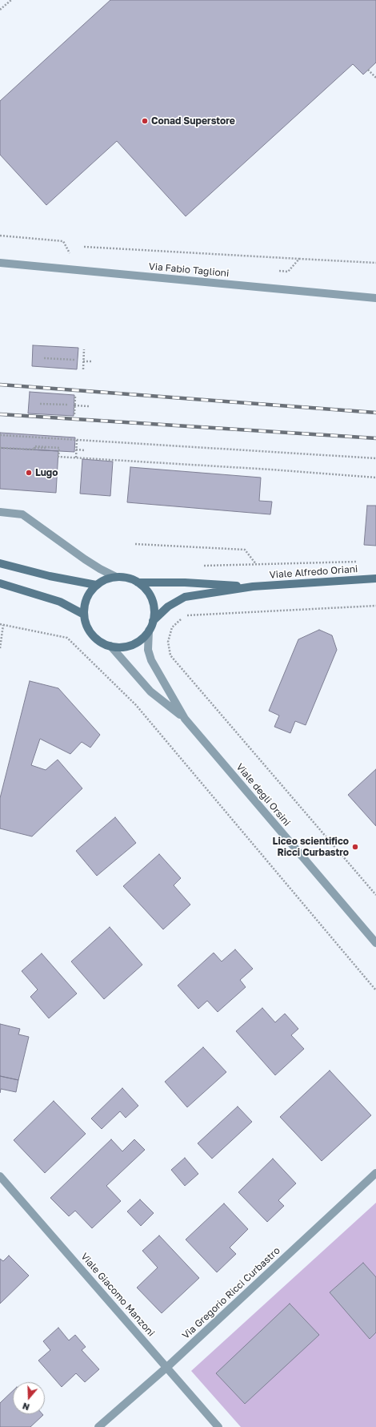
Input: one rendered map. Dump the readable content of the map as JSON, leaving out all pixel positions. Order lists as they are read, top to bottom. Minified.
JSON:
{"streets":{"main road":["Viale Alfredo Oriani"],"street":["Via Fabio Taglioni","Viale degli Orsini","Via Gregorio Ricci Curbastro","Viale Giacomo Manzoni"]},"crossings":[["Viale Alfredo Oriani","Viale degli Orsini"],["Via Gregorio Ricci Curbastro","Viale Giacomo Manzoni"]],"places":["Conad Superstore","Lugo","Liceo scientifico Ricci Curbastro"],"north":"bottom"}
